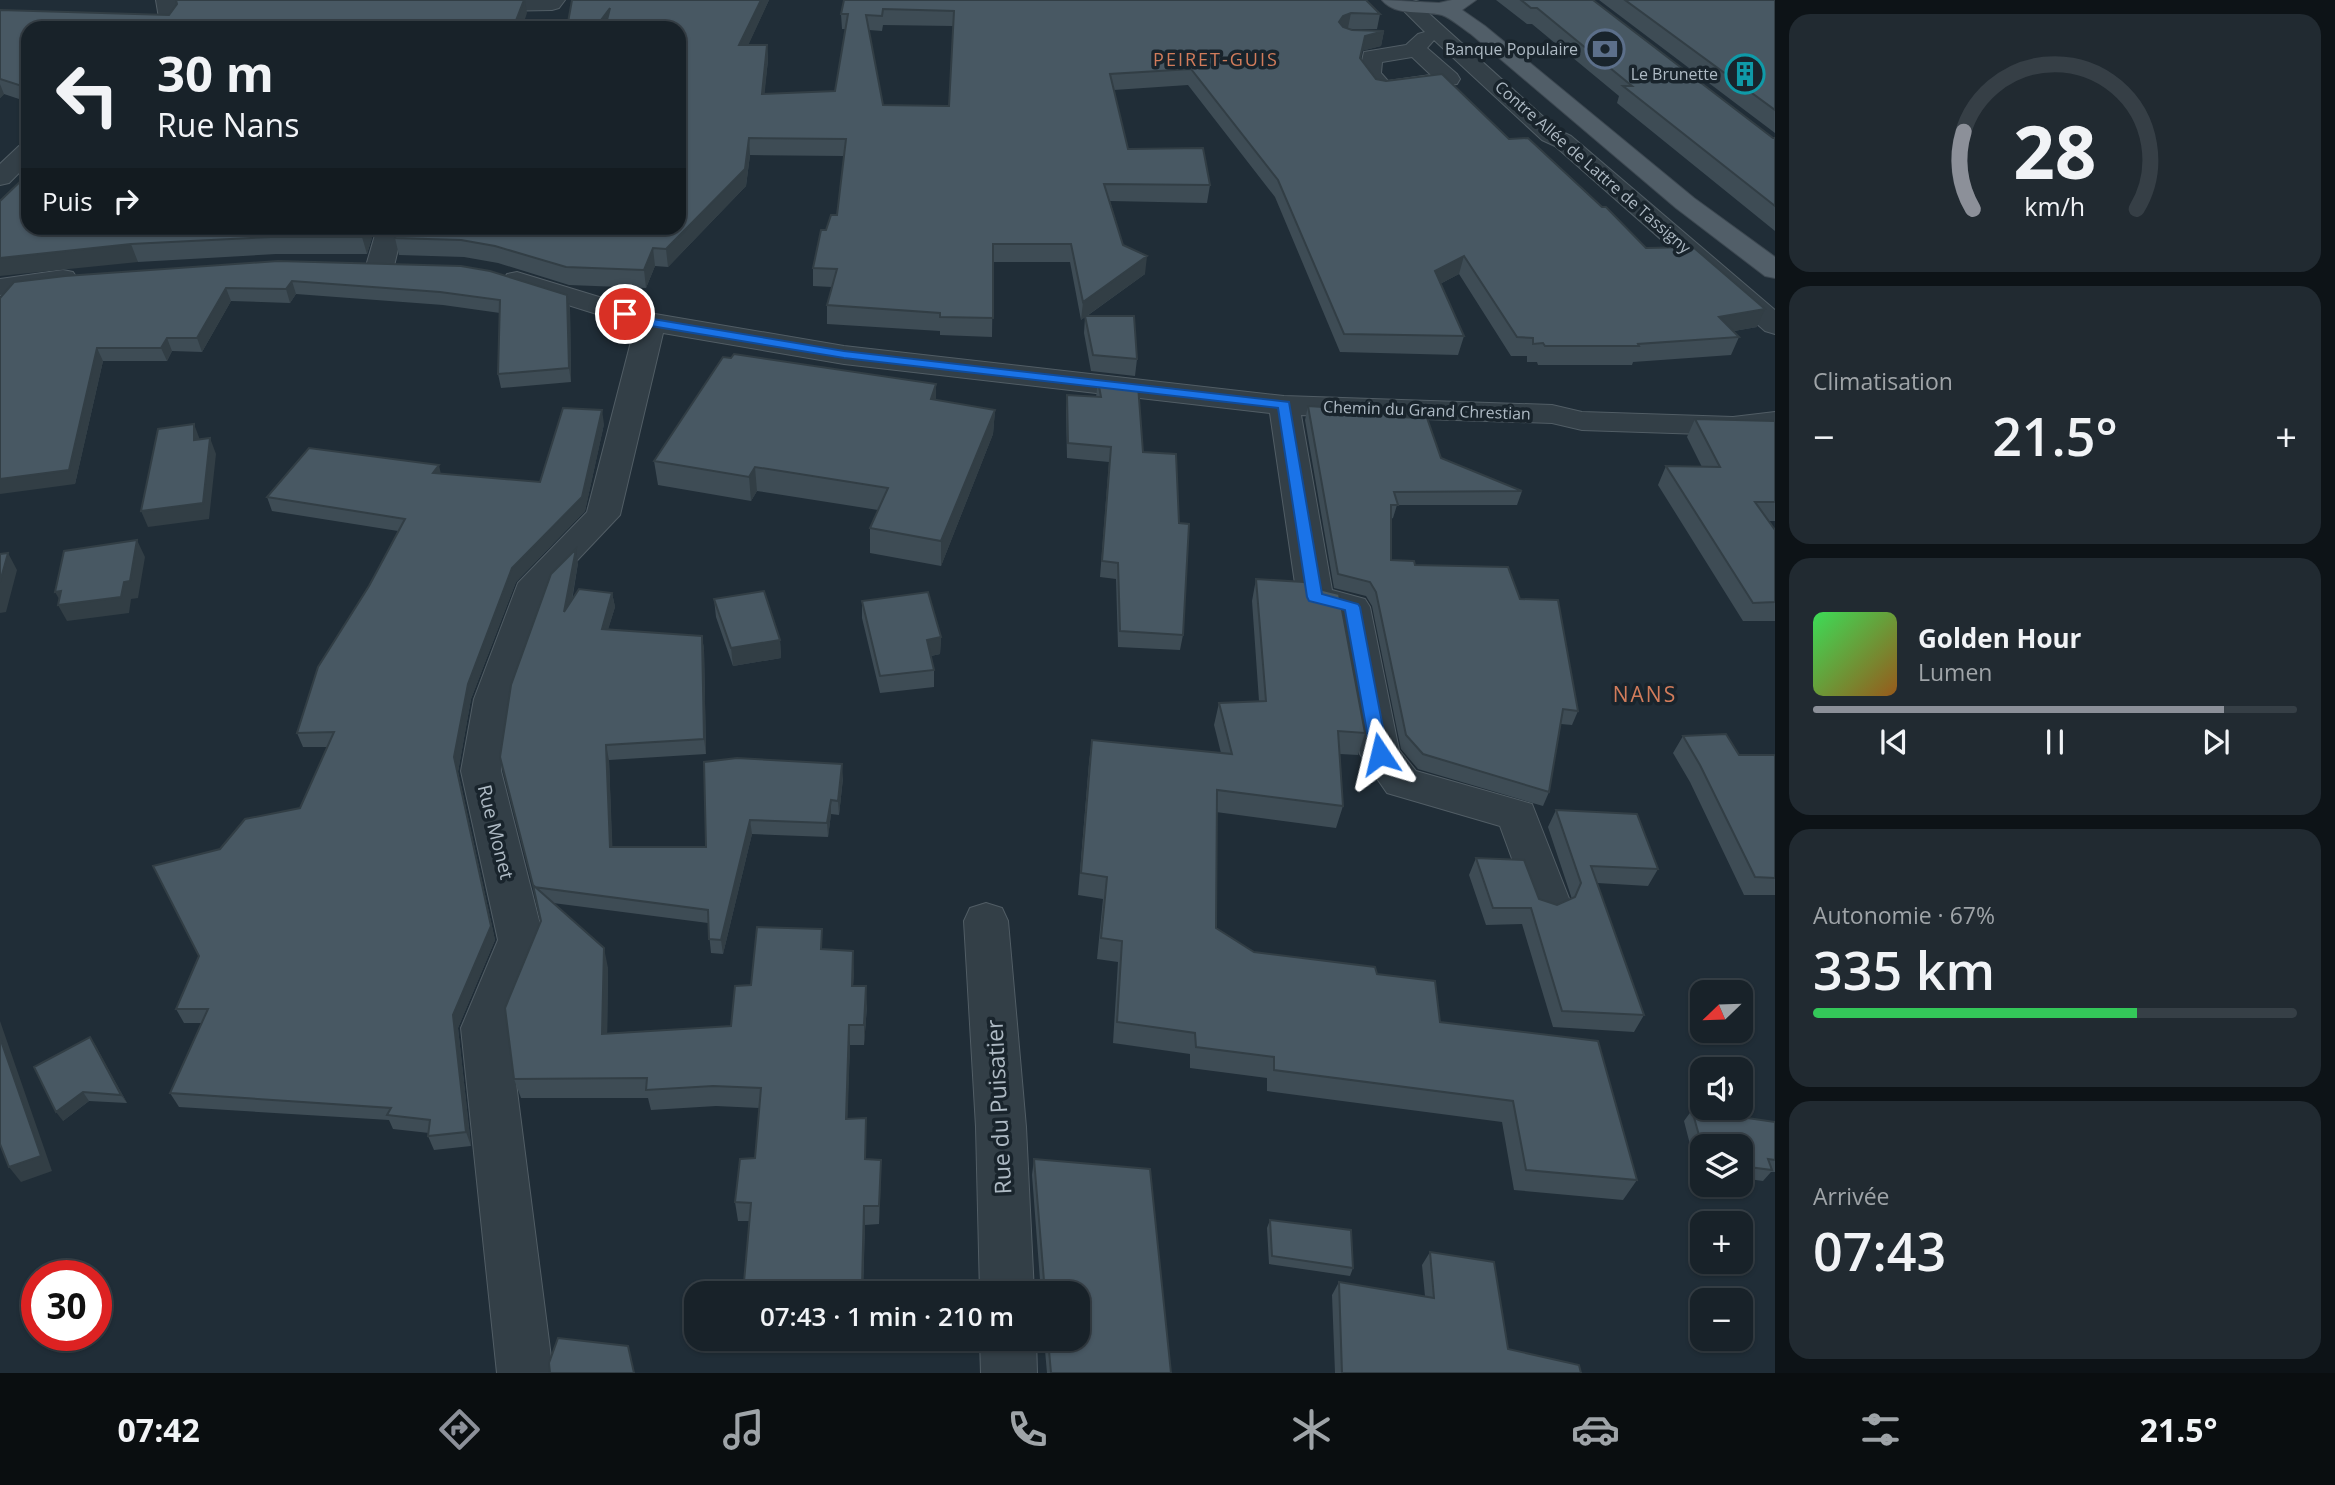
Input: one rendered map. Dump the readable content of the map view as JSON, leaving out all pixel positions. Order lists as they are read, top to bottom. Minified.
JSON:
{"streets":{"street":["Contre Allée de Lattre de Tassigny","Chemin du Grand Chrestian","Rue Monet","Rue du Puisatier"]},"crossings":[["Chemin du Grand Chrestian","Rue Monet"]],"districts":["PEIRET-GUIS","NANS"],"places":{"bank":["Banque Populaire"],"building":["Le Brunette"]},"north":"bottom left","page":{"turn":["30 m","Rue Nans"],"then":"Puis","tile":["Climatisation",["Autonomie · 67%","335 km"],["Arrivée","07:43"]],"heat":["−","21.5°","+"],"song":["Golden Hour","Lumen"],"map_buttons":["+","−"],"limit":"30","trip":"07:43 · 1 min · 210 m","tabs":["07:42","21.5°"],"gauge":["28","km/h"]}}
